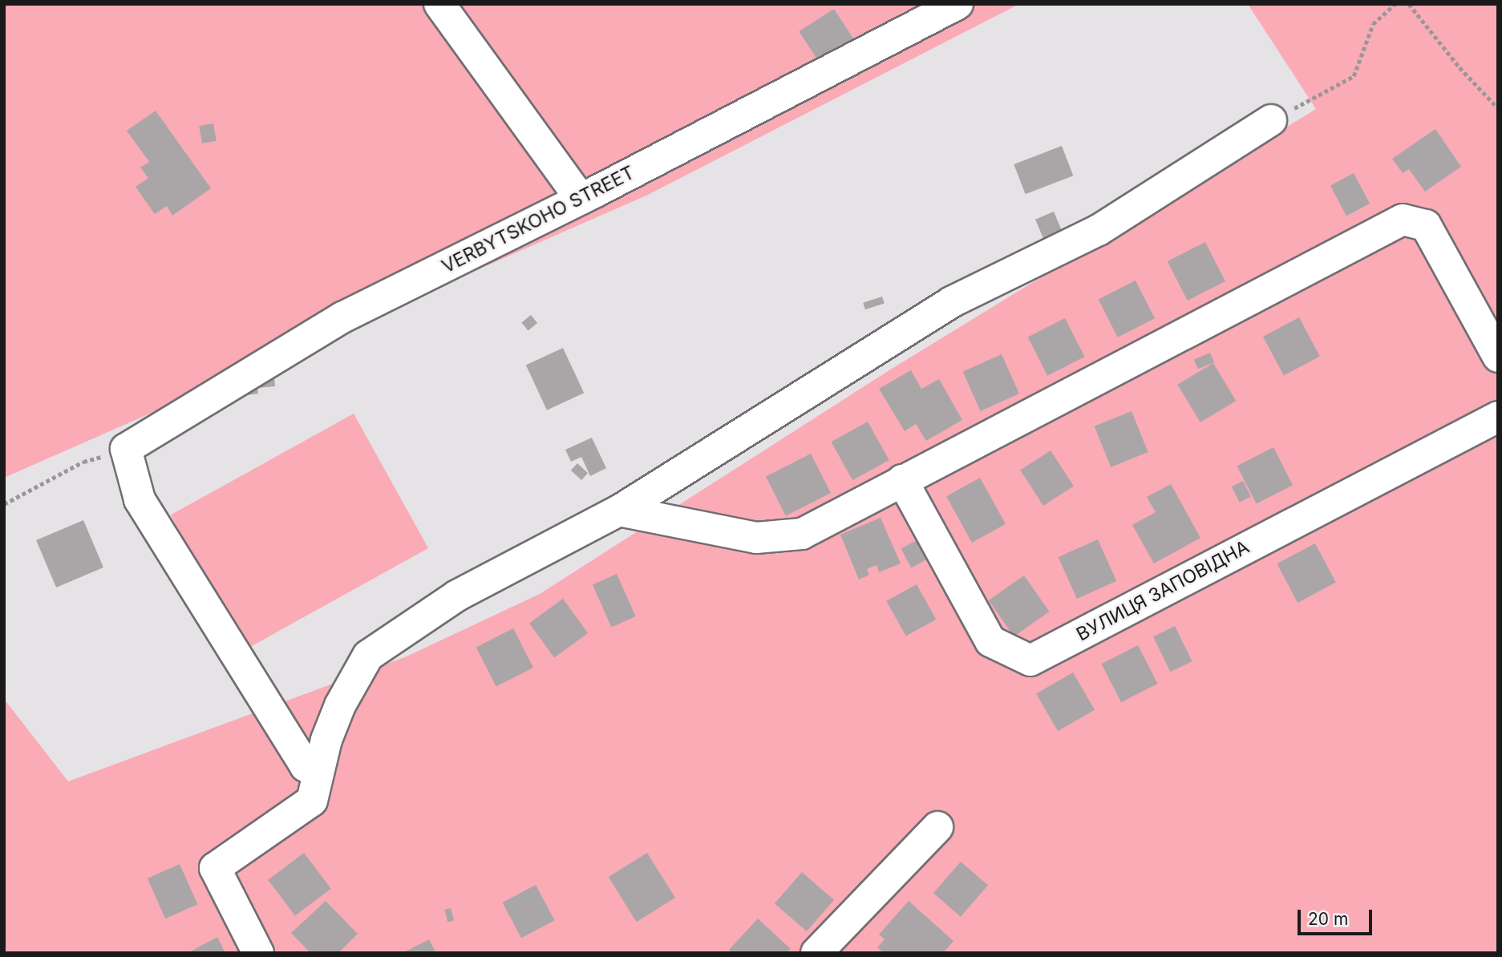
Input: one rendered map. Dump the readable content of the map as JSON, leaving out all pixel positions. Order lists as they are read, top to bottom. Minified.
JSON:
{"streets":{"street":["VERBYTSKOHO STREET","ВУЛИЦЯ ЗАПОВІДНА"]},"scale_bar":"20 m"}
